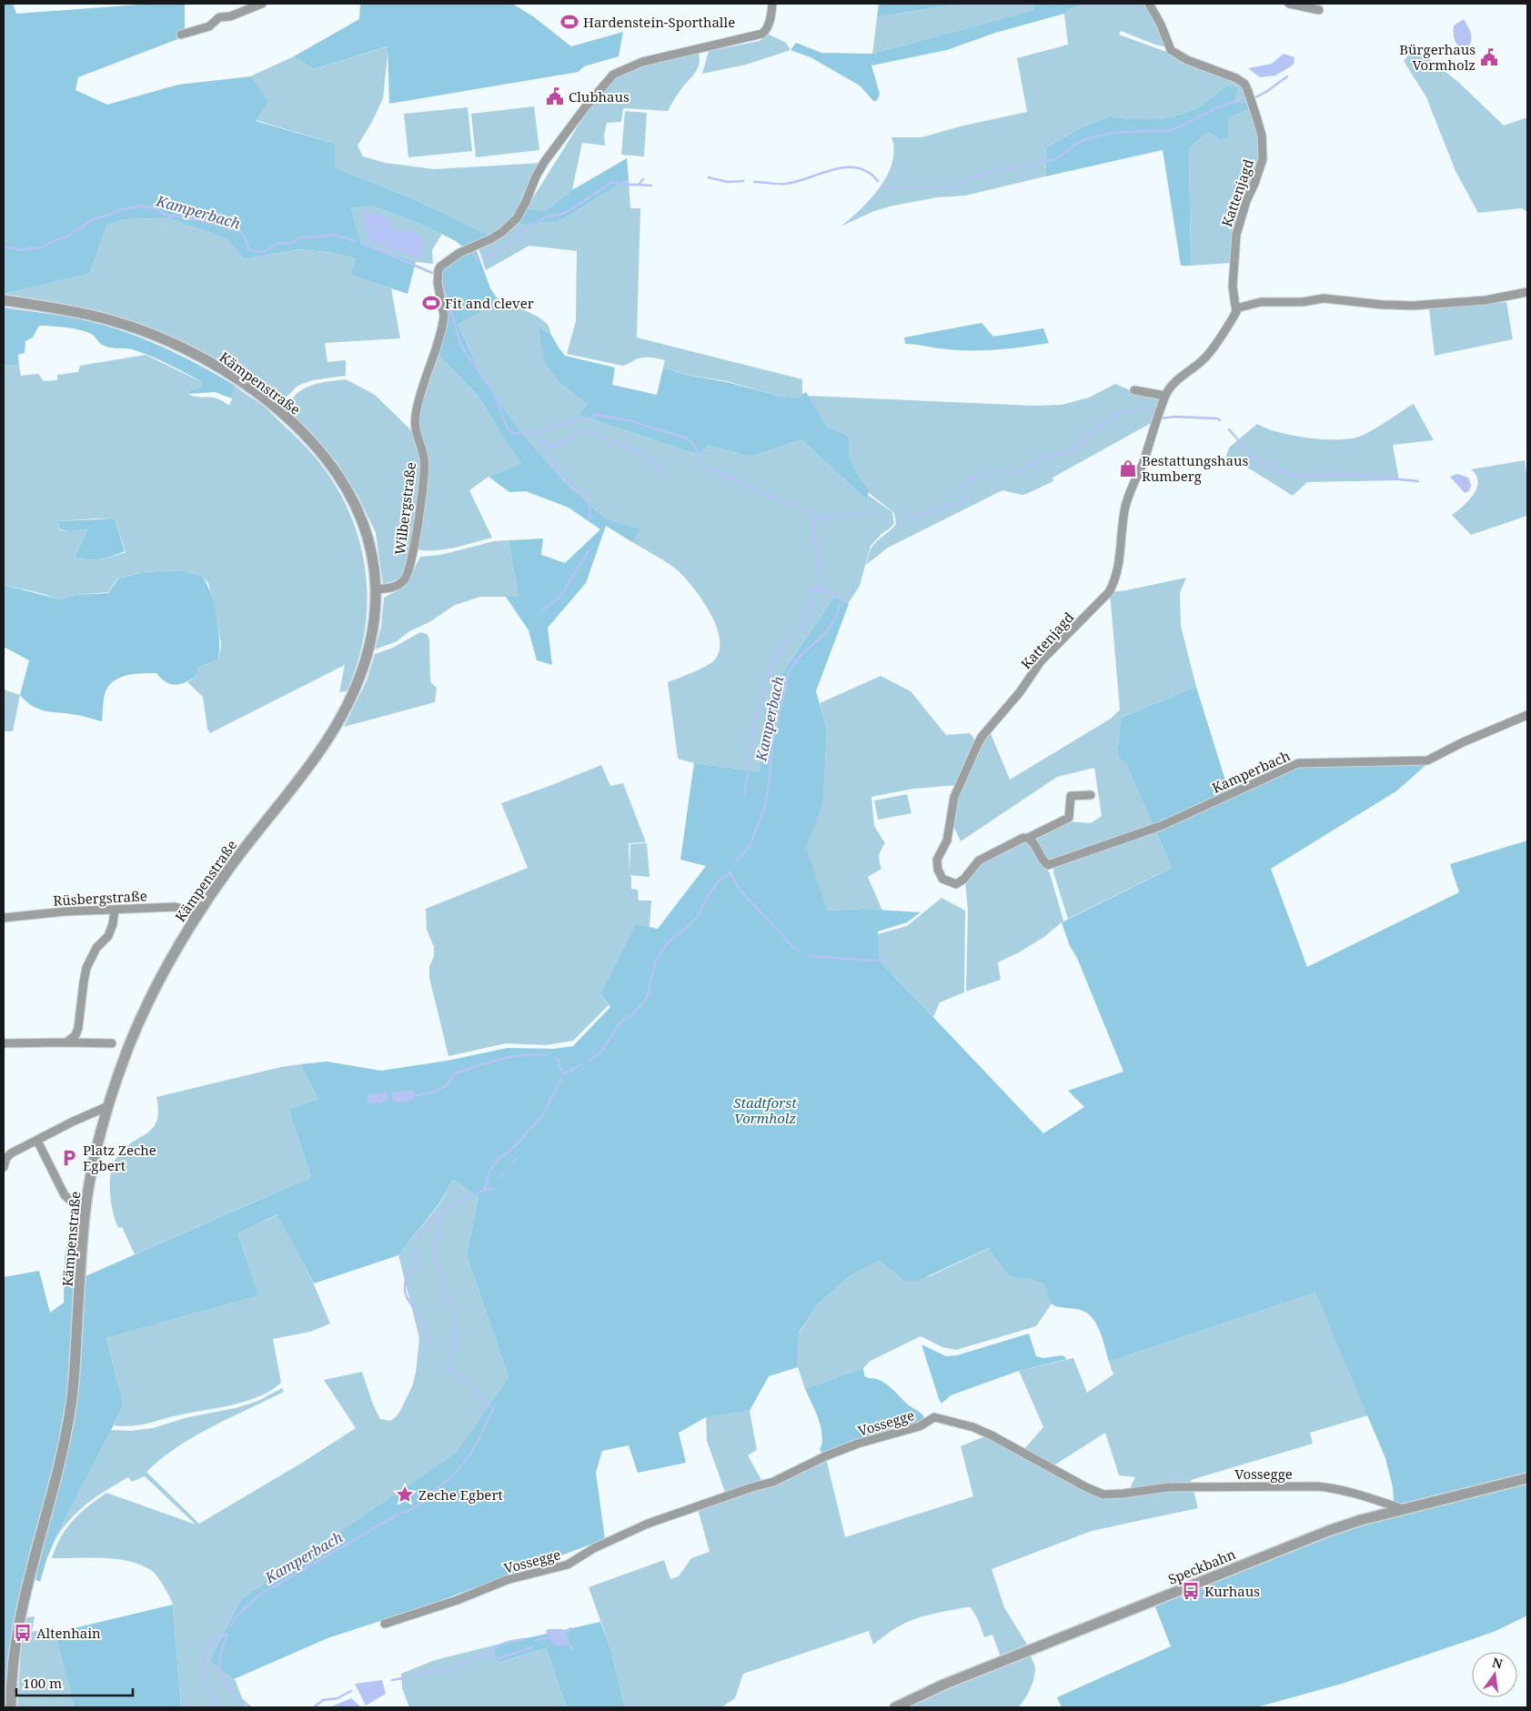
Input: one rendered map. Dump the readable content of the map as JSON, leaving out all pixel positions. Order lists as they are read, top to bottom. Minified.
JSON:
{"streets":{"street":["Kattenjagd","Kämpenstraße","Wilbergstraße","Kamperbach","Rüsbergstraße","Vossegge","Speckbahn"]},"crossings":[["Kattenjagd","Kamperbach"],["Kämpenstraße","Wilbergstraße"],["Kämpenstraße","Rüsbergstraße"],["Vossegge","Speckbahn"]],"water":["Kamperbach"],"parks":["Stadtforst Vormholz"],"places":{"sports":["Hardenstein-Sporthalle","Fit and clever"],"public building":["Bürgerhaus Vormholz","Clubhaus"],"shop":["Bestattungshaus Rumberg"],"parking":["Platz Zeche Egbert"],"place":["Zeche Egbert"],"bus stop":["Kurhaus","Altenhain"]},"scale_bar":"100 m","north":"top"}
